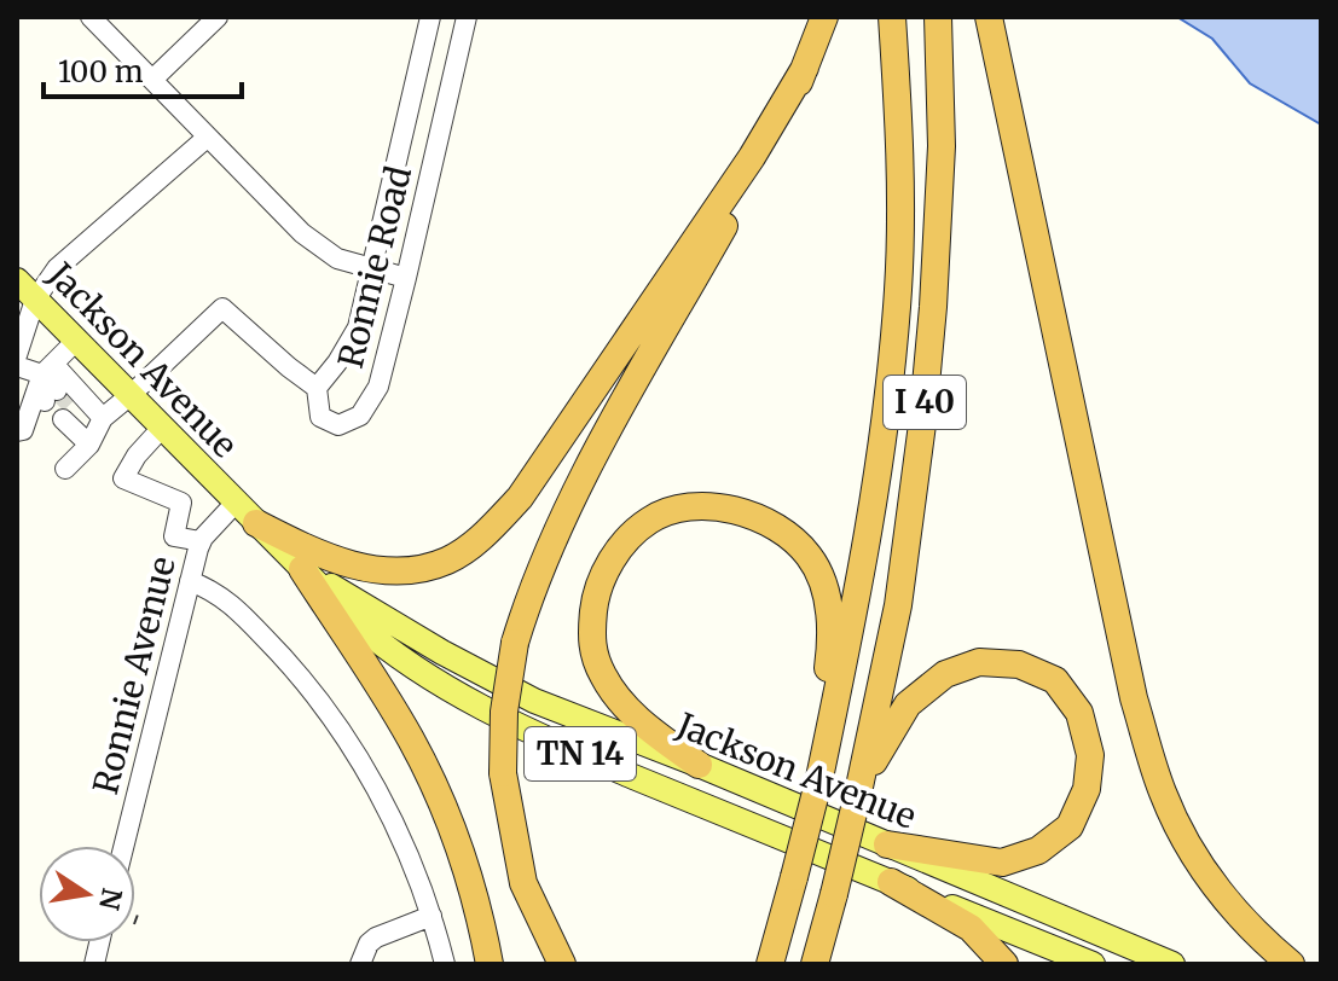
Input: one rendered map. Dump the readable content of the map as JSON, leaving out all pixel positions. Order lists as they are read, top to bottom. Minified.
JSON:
{"streets":{"highway":["I 40"],"main road":["Jackson Avenue","TN 14"],"street":["Ronnie Road","Ronnie Avenue"]},"crossings":[["Jackson Avenue","Ronnie Avenue"]],"scale_bar":"100 m","north":"right"}
